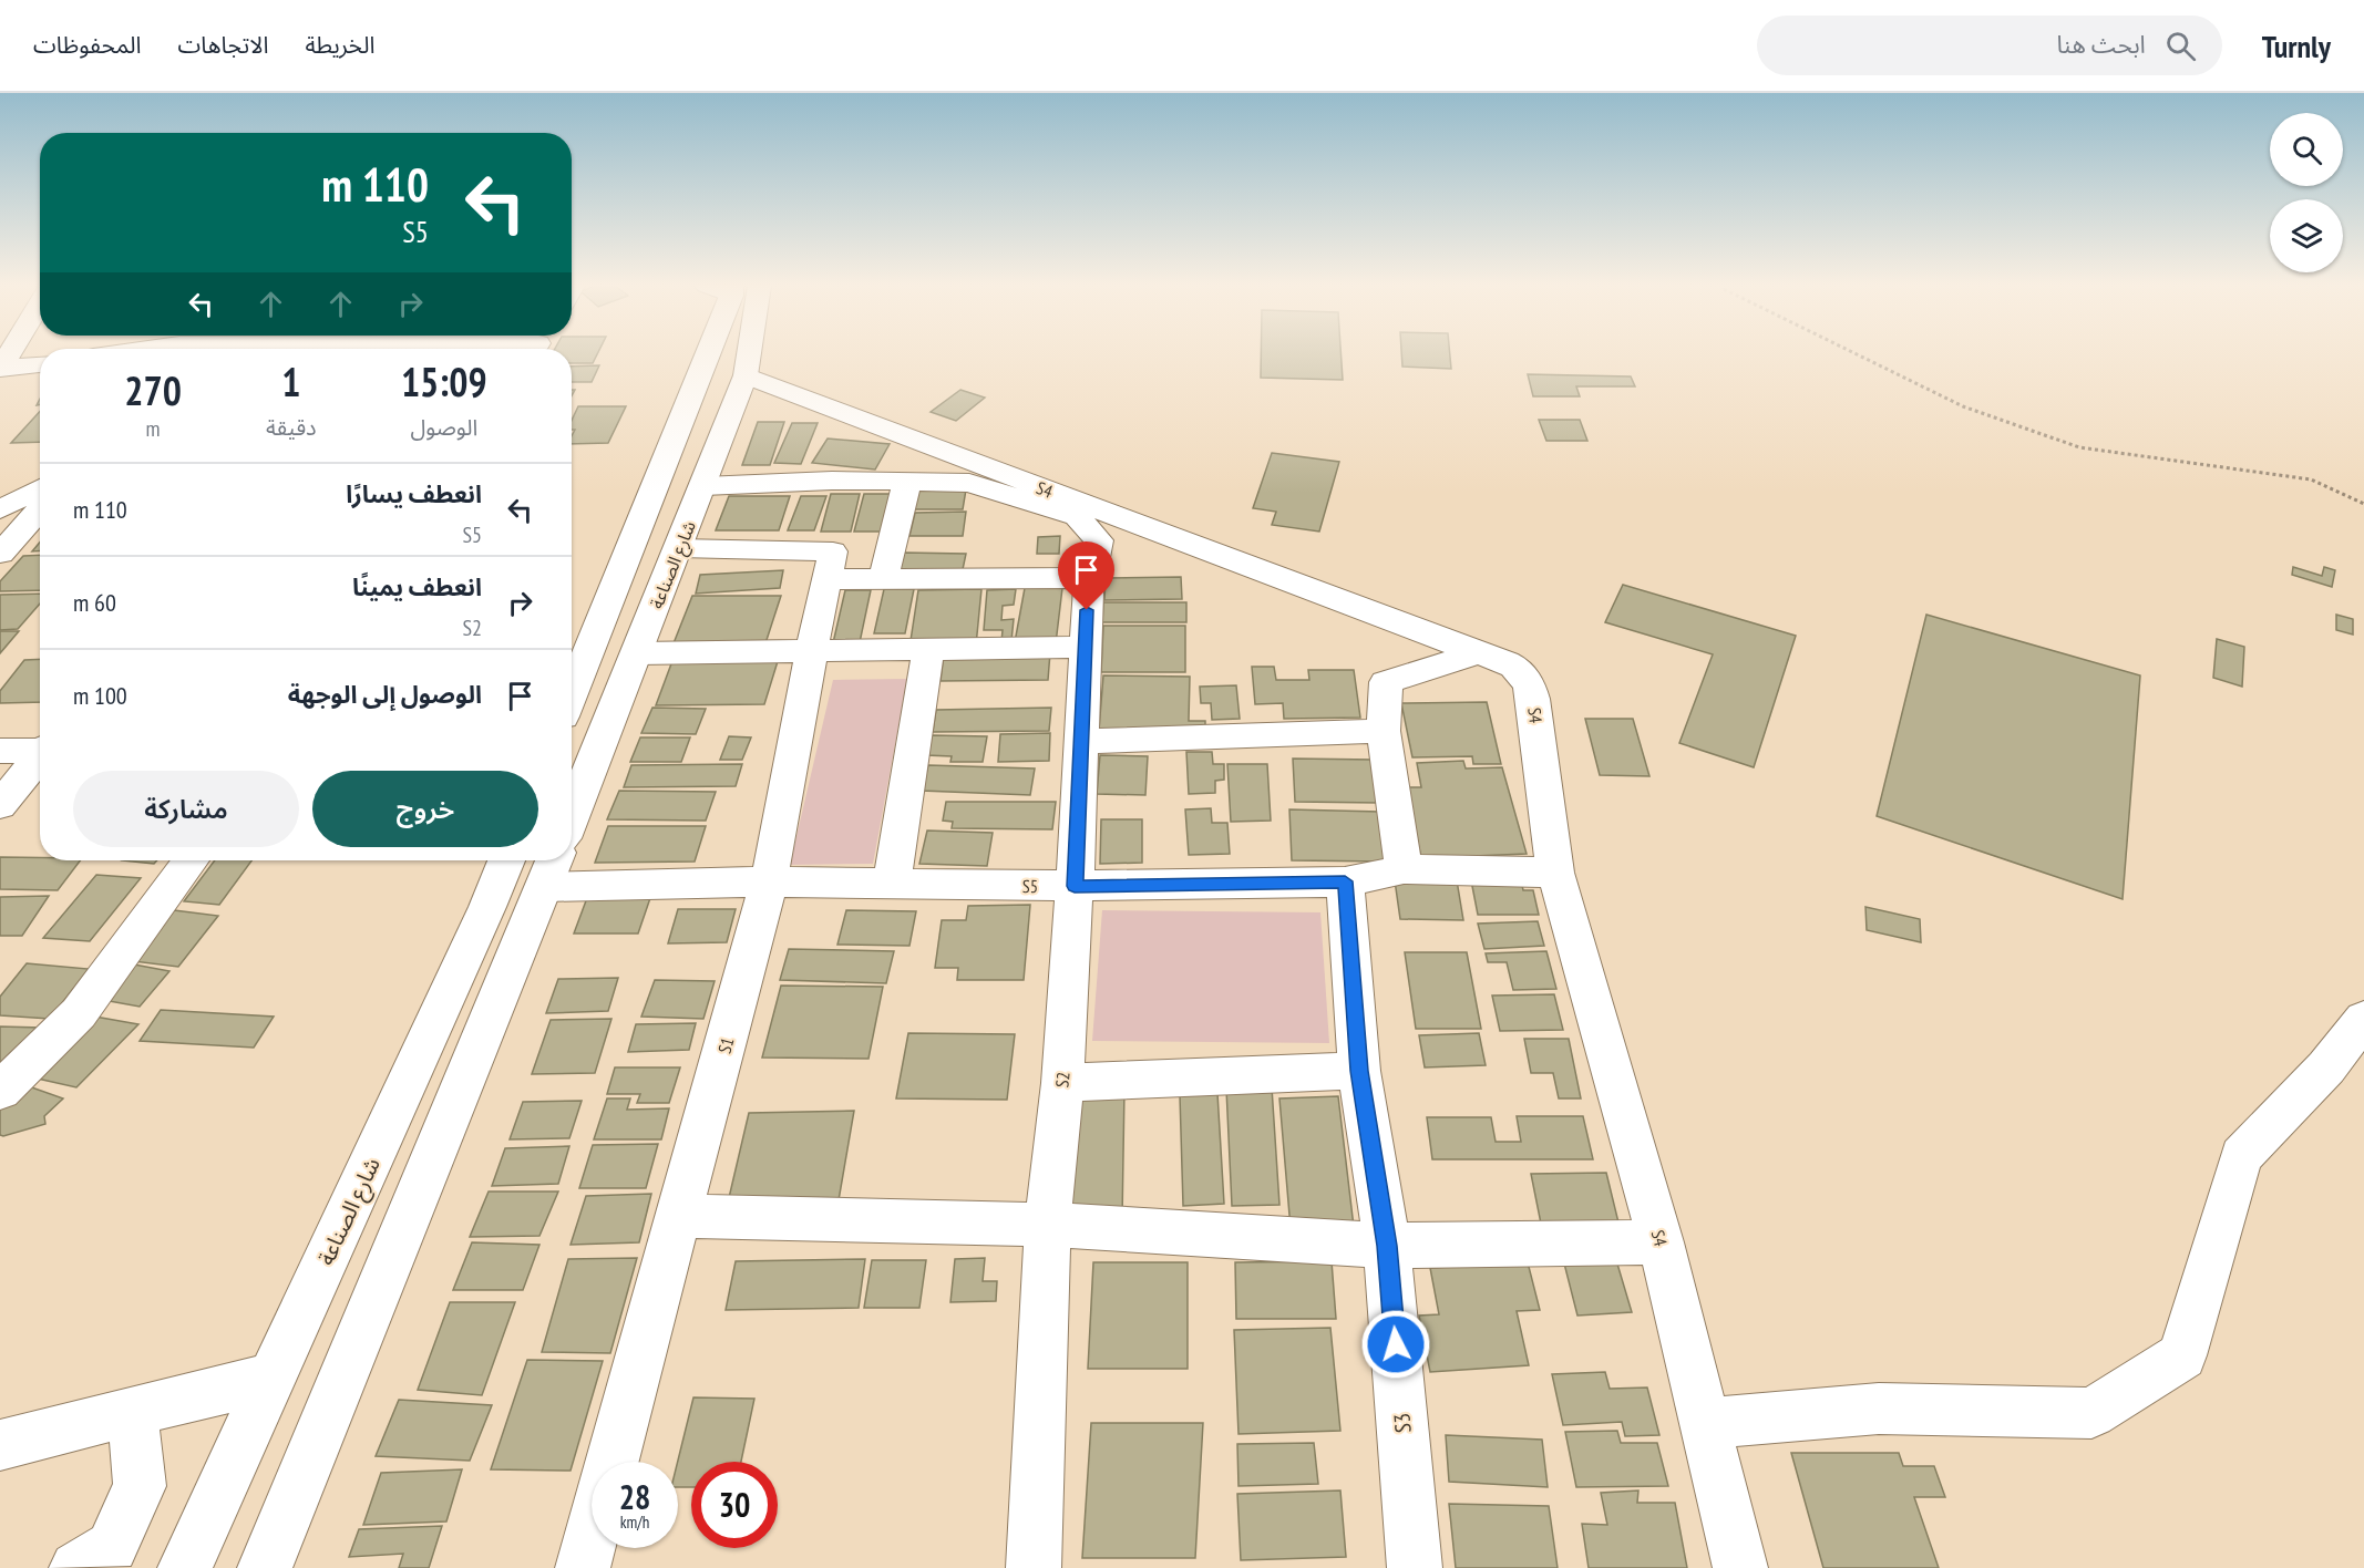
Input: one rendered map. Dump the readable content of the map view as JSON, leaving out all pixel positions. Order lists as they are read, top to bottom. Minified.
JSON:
{"streets":{"street":["S4","شارع الصناعة","S5","S1","S2","S3"]},"crossings":[["S4","شارع الصناعة"],["S4","S5"],["شارع الصناعة","S1"],["S5","S1"],["S5","S2"],["S5","S3"]],"page":{"header":"Turnly","search":"ابحث هنا","nav":["الخريطة","الاتجاهات","المحفوظات"],"turn":["110 m","S5"],"eta":["15:09","الوصول","1","دقيقة","270","m"],"list":[{"name":"انعطف يسارًا","note":"S5","value":"110 m"},{"name":"انعطف يمينًا","note":"S2","value":"60 m"},{"name":"الوصول إلى الوجهة","value":"100 m"}],"buttons":["خروج","مشاركة"],"speed":"28 km/h","limit":"30"}}
